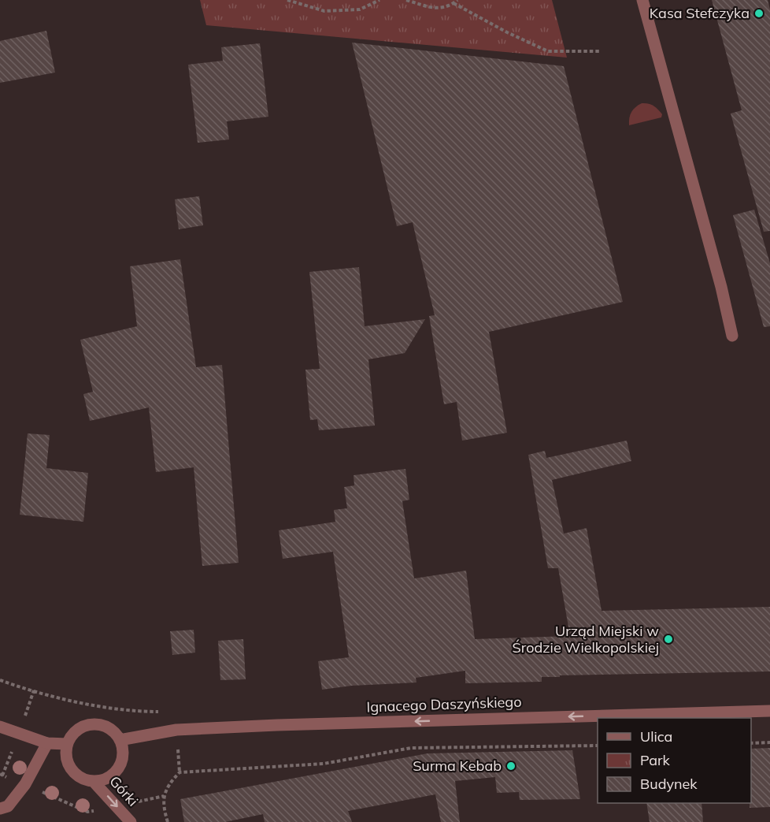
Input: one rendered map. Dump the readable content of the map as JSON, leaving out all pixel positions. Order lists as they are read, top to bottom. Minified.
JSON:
{"streets":{"street":["Ignacego Daszyńskiego","Górki"]},"crossings":[["Ignacego Daszyńskiego","Górki"]],"one_way":["Ignacego Daszyńskiego","Górki"],"places":["Kasa Stefczyka","Urząd Miejski w Środzie Wielkopolskiej","Surma Kebab"],"legend":["Ulica","Park","Budynek"]}
